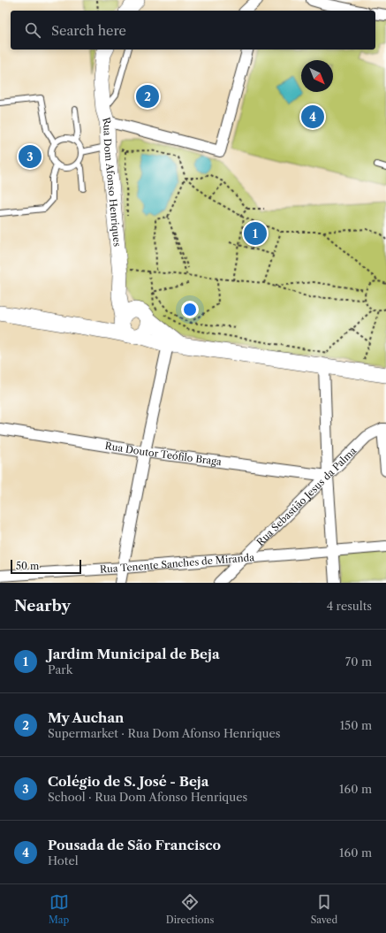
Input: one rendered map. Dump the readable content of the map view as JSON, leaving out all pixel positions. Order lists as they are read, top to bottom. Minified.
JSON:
{"streets":{"main road":["Rua Dom Afonso Henriques"],"street":["Rua Doutor Teófilo Braga","Rua Sebastião Jesus da Palma","Rua Tenente Sanches de Miranda"]},"crossings":[["Rua Doutor Teófilo Braga","Rua Sebastião Jesus da Palma"],["Rua Sebastião Jesus da Palma","Rua Tenente Sanches de Miranda"]],"scale_bar":"50 m","north":"bottom right","page":{"search":"Search here","pins":["2","4","3","1"],"scale":"50 m","heading":["Nearby","4 results"],"list":[{"mark":"1","name":"Jardim Municipal de Beja","note":"Park","value":"70 m"},{"mark":"2","name":"My Auchan","note":"Supermarket · Rua Dom Afonso Henriques","value":"150 m"},{"mark":"3","name":"Colégio de S. José - Beja","note":"School · Rua Dom Afonso Henriques","value":"160 m"},{"mark":"4","name":"Pousada de São Francisco","note":"Hotel","value":"160 m"}],"nav":["Map","Directions","Saved"]}}
